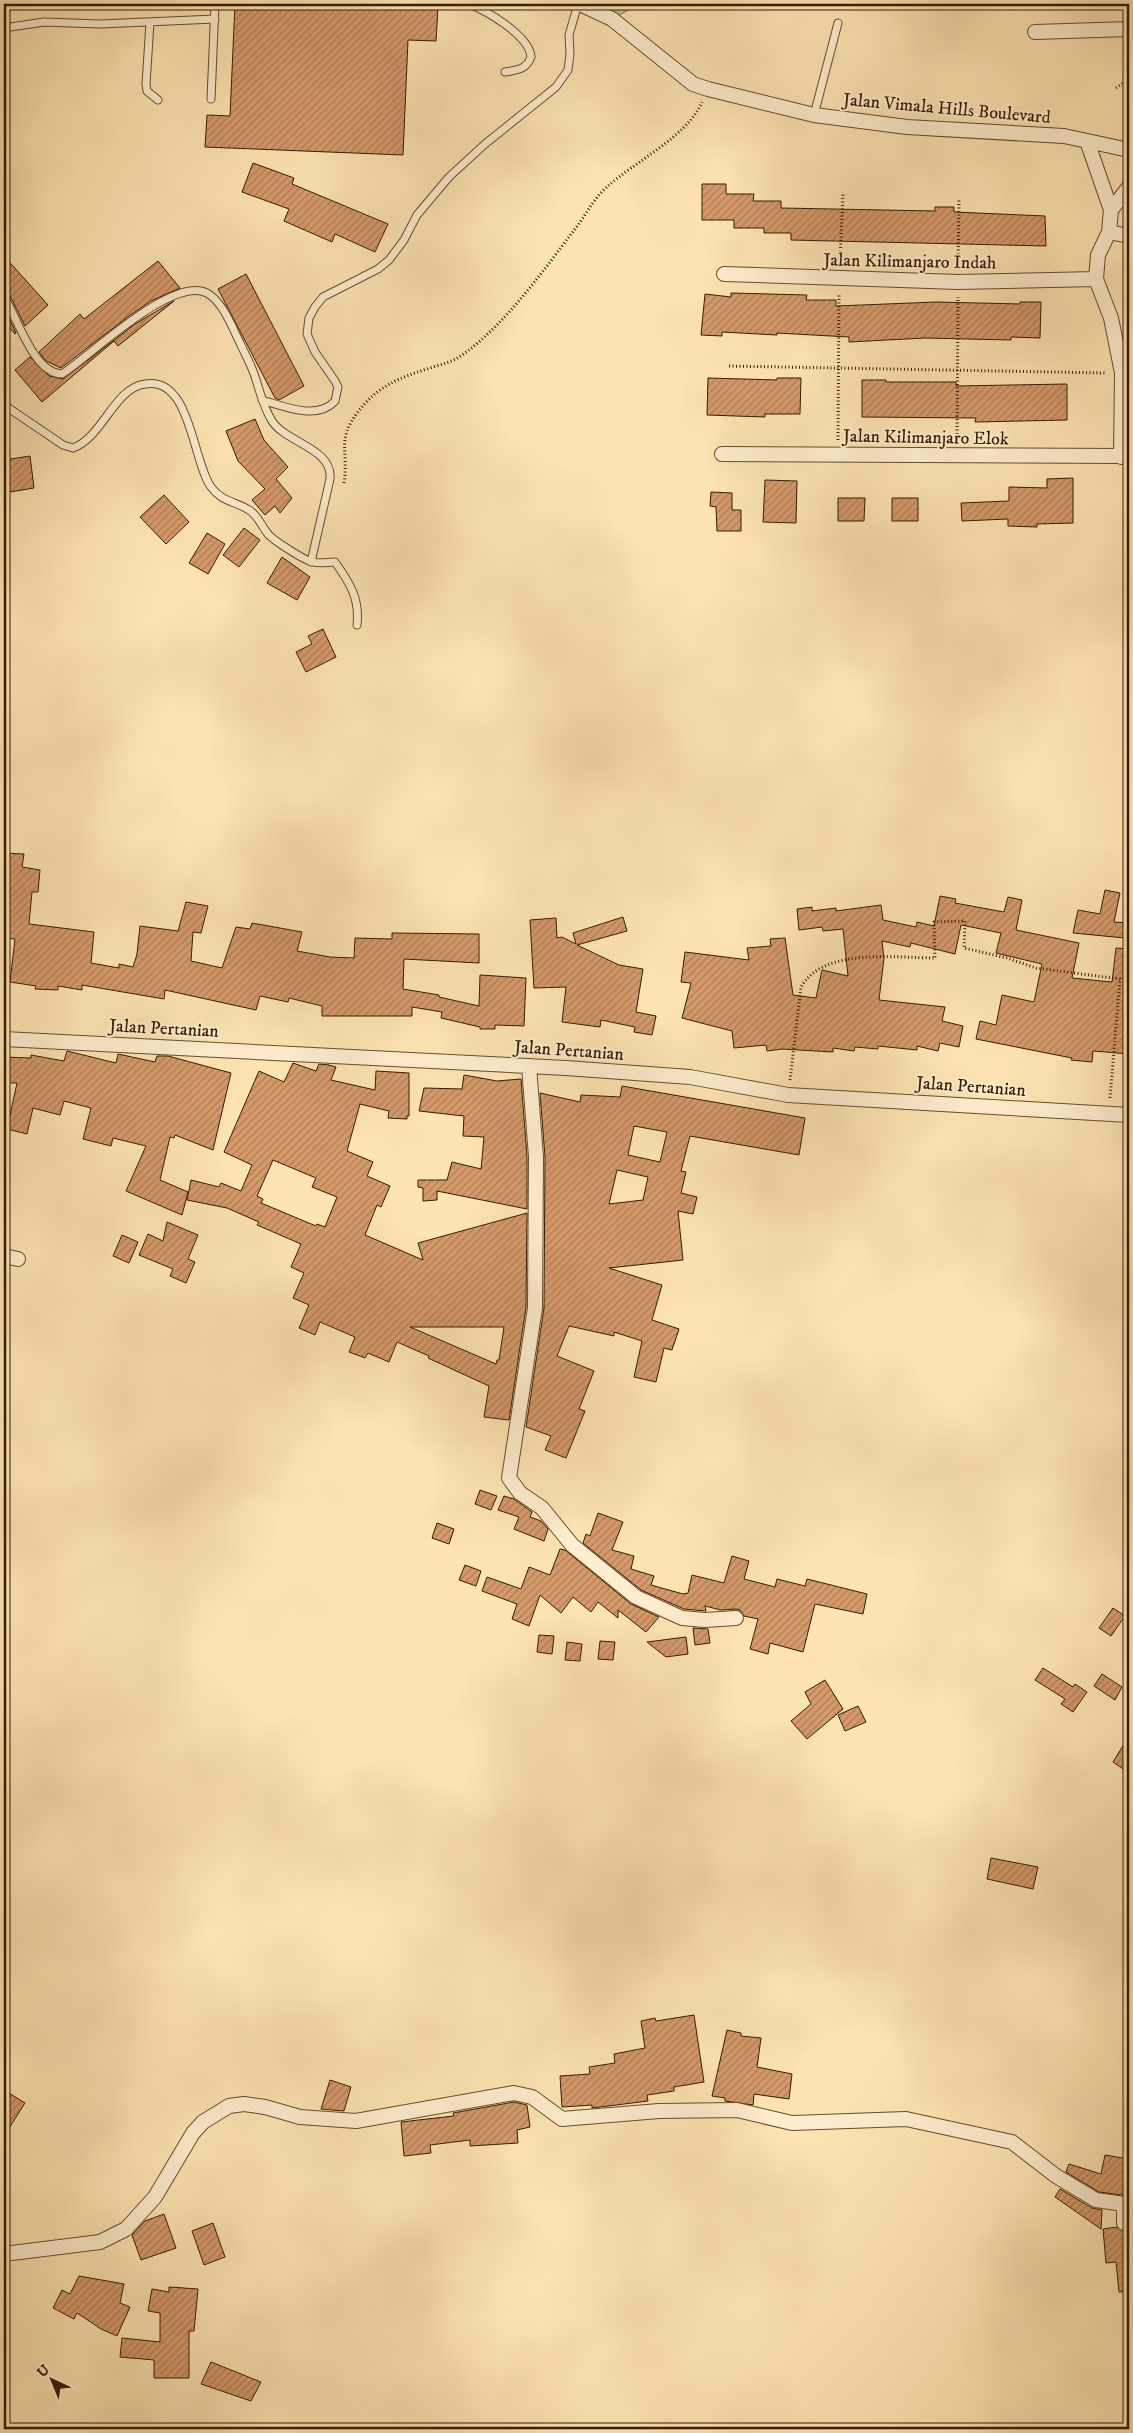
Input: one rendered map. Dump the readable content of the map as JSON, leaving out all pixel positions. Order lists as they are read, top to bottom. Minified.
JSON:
{"streets":{"street":["Jalan Vimala Hills Boulevard","Jalan Kilimanjaro Indah","Jalan Kilimanjaro Elok","Jalan Pertanian"]},"north":"top left"}
